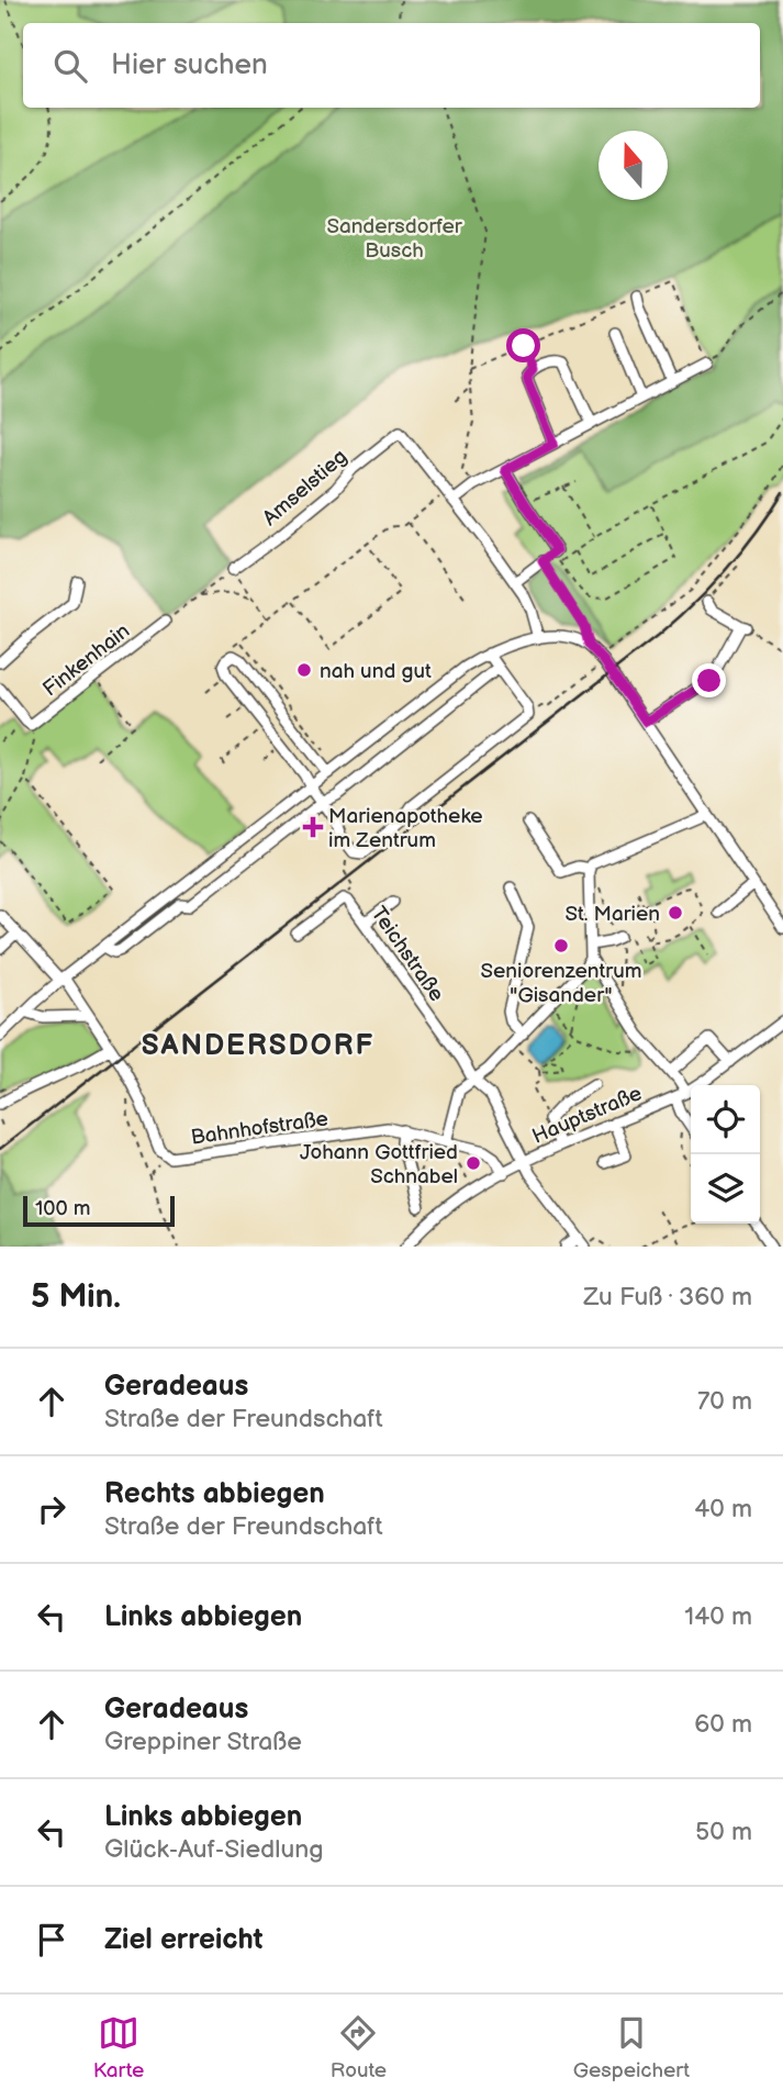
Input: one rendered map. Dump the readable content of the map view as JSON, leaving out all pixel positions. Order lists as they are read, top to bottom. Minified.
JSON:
{"streets":{"street":["Amselstieg","Finkenhain","Teichstraße","Hauptstraße","Bahnhofstraße"]},"crossings":[["Teichstraße","Hauptstraße"],["Hauptstraße","Bahnhofstraße"]],"districts":["SANDERSDORF"],"parks":["Sandersdorfer Busch"],"places":{"other":["nah und gut","St. Marien","Seniorenzentrum \"Gisander\"","Johann Gottfried Schnabel"],"health":["Marienapotheke im Zentrum"]},"scale_bar":"100 m","north":"top","page":{"search":"Hier suchen","scale":"100 m","heading":["5 Min.","Zu Fuß · 360 m"],"list":[["Geradeaus","Straße der Freundschaft","70 m"],["Rechts abbiegen","Straße der Freundschaft","40 m"],["Links abbiegen","140 m"],["Geradeaus","Greppiner Straße","60 m"],["Links abbiegen","Glück-Auf-Siedlung","50 m"],"Ziel erreicht"],"nav":["Karte","Route","Gespeichert"]}}
